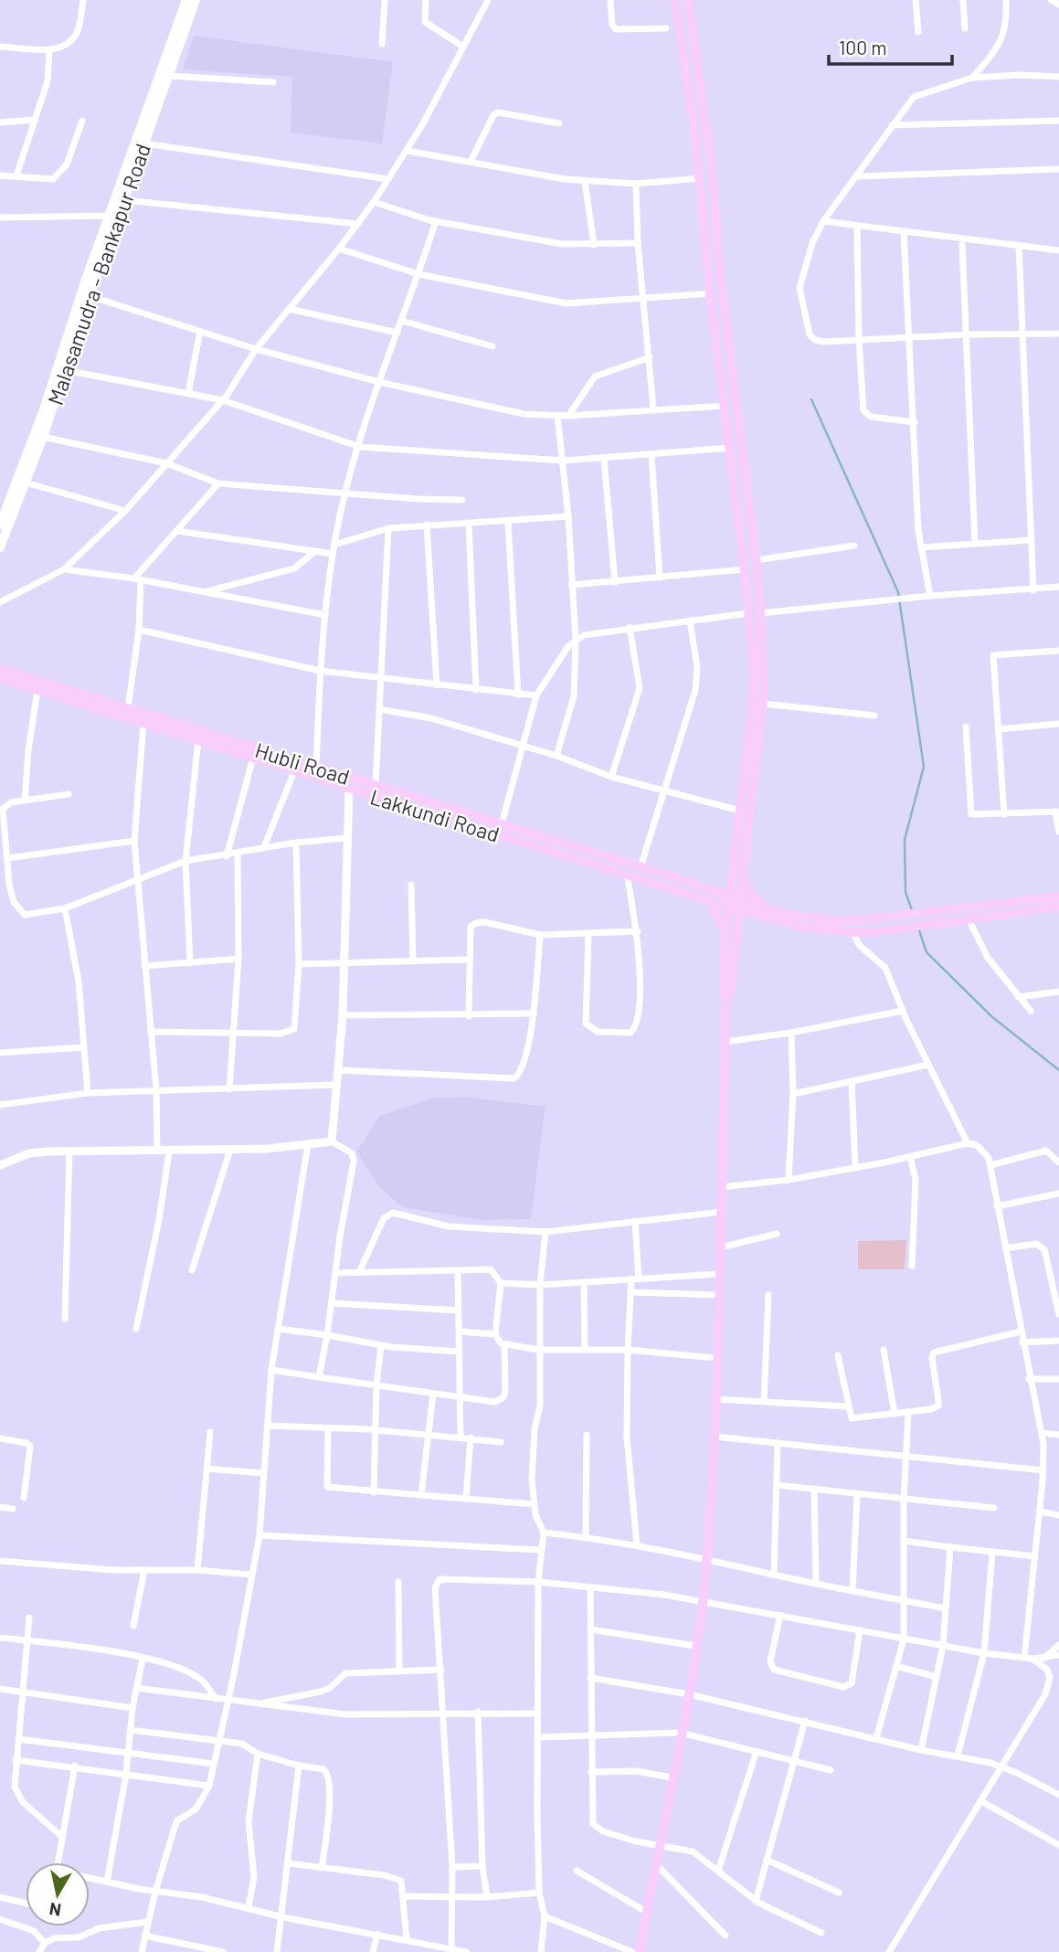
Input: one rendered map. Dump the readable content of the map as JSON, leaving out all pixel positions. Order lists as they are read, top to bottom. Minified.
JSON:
{"streets":{"main road":["Malasamudra - Bankapur Road","Hubli Road","Lakkundi Road"]},"crossings":[["Hubli Road","Lakkundi Road"]],"scale_bar":"100 m","north":"bottom"}
